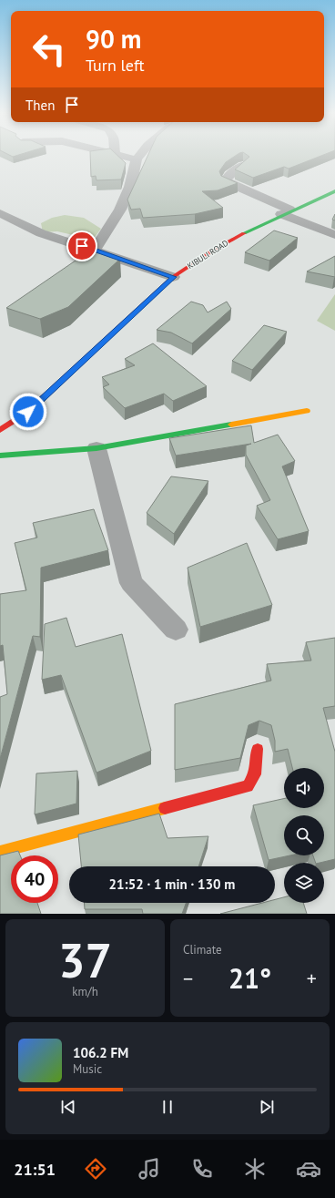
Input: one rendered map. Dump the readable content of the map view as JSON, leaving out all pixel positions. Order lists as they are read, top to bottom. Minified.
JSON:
{"streets":{"street":["KIBULI ROAD"]},"page":{"turn":["90 m","Turn left"],"then":"Then","limit":"40","trip":"21:52 · 1 min · 130 m","tile":[["37","km/h"],"Climate"],"heat":["−","21°","+"],"song":["106.2 FM","Music"],"tabs":"21:51"}}
